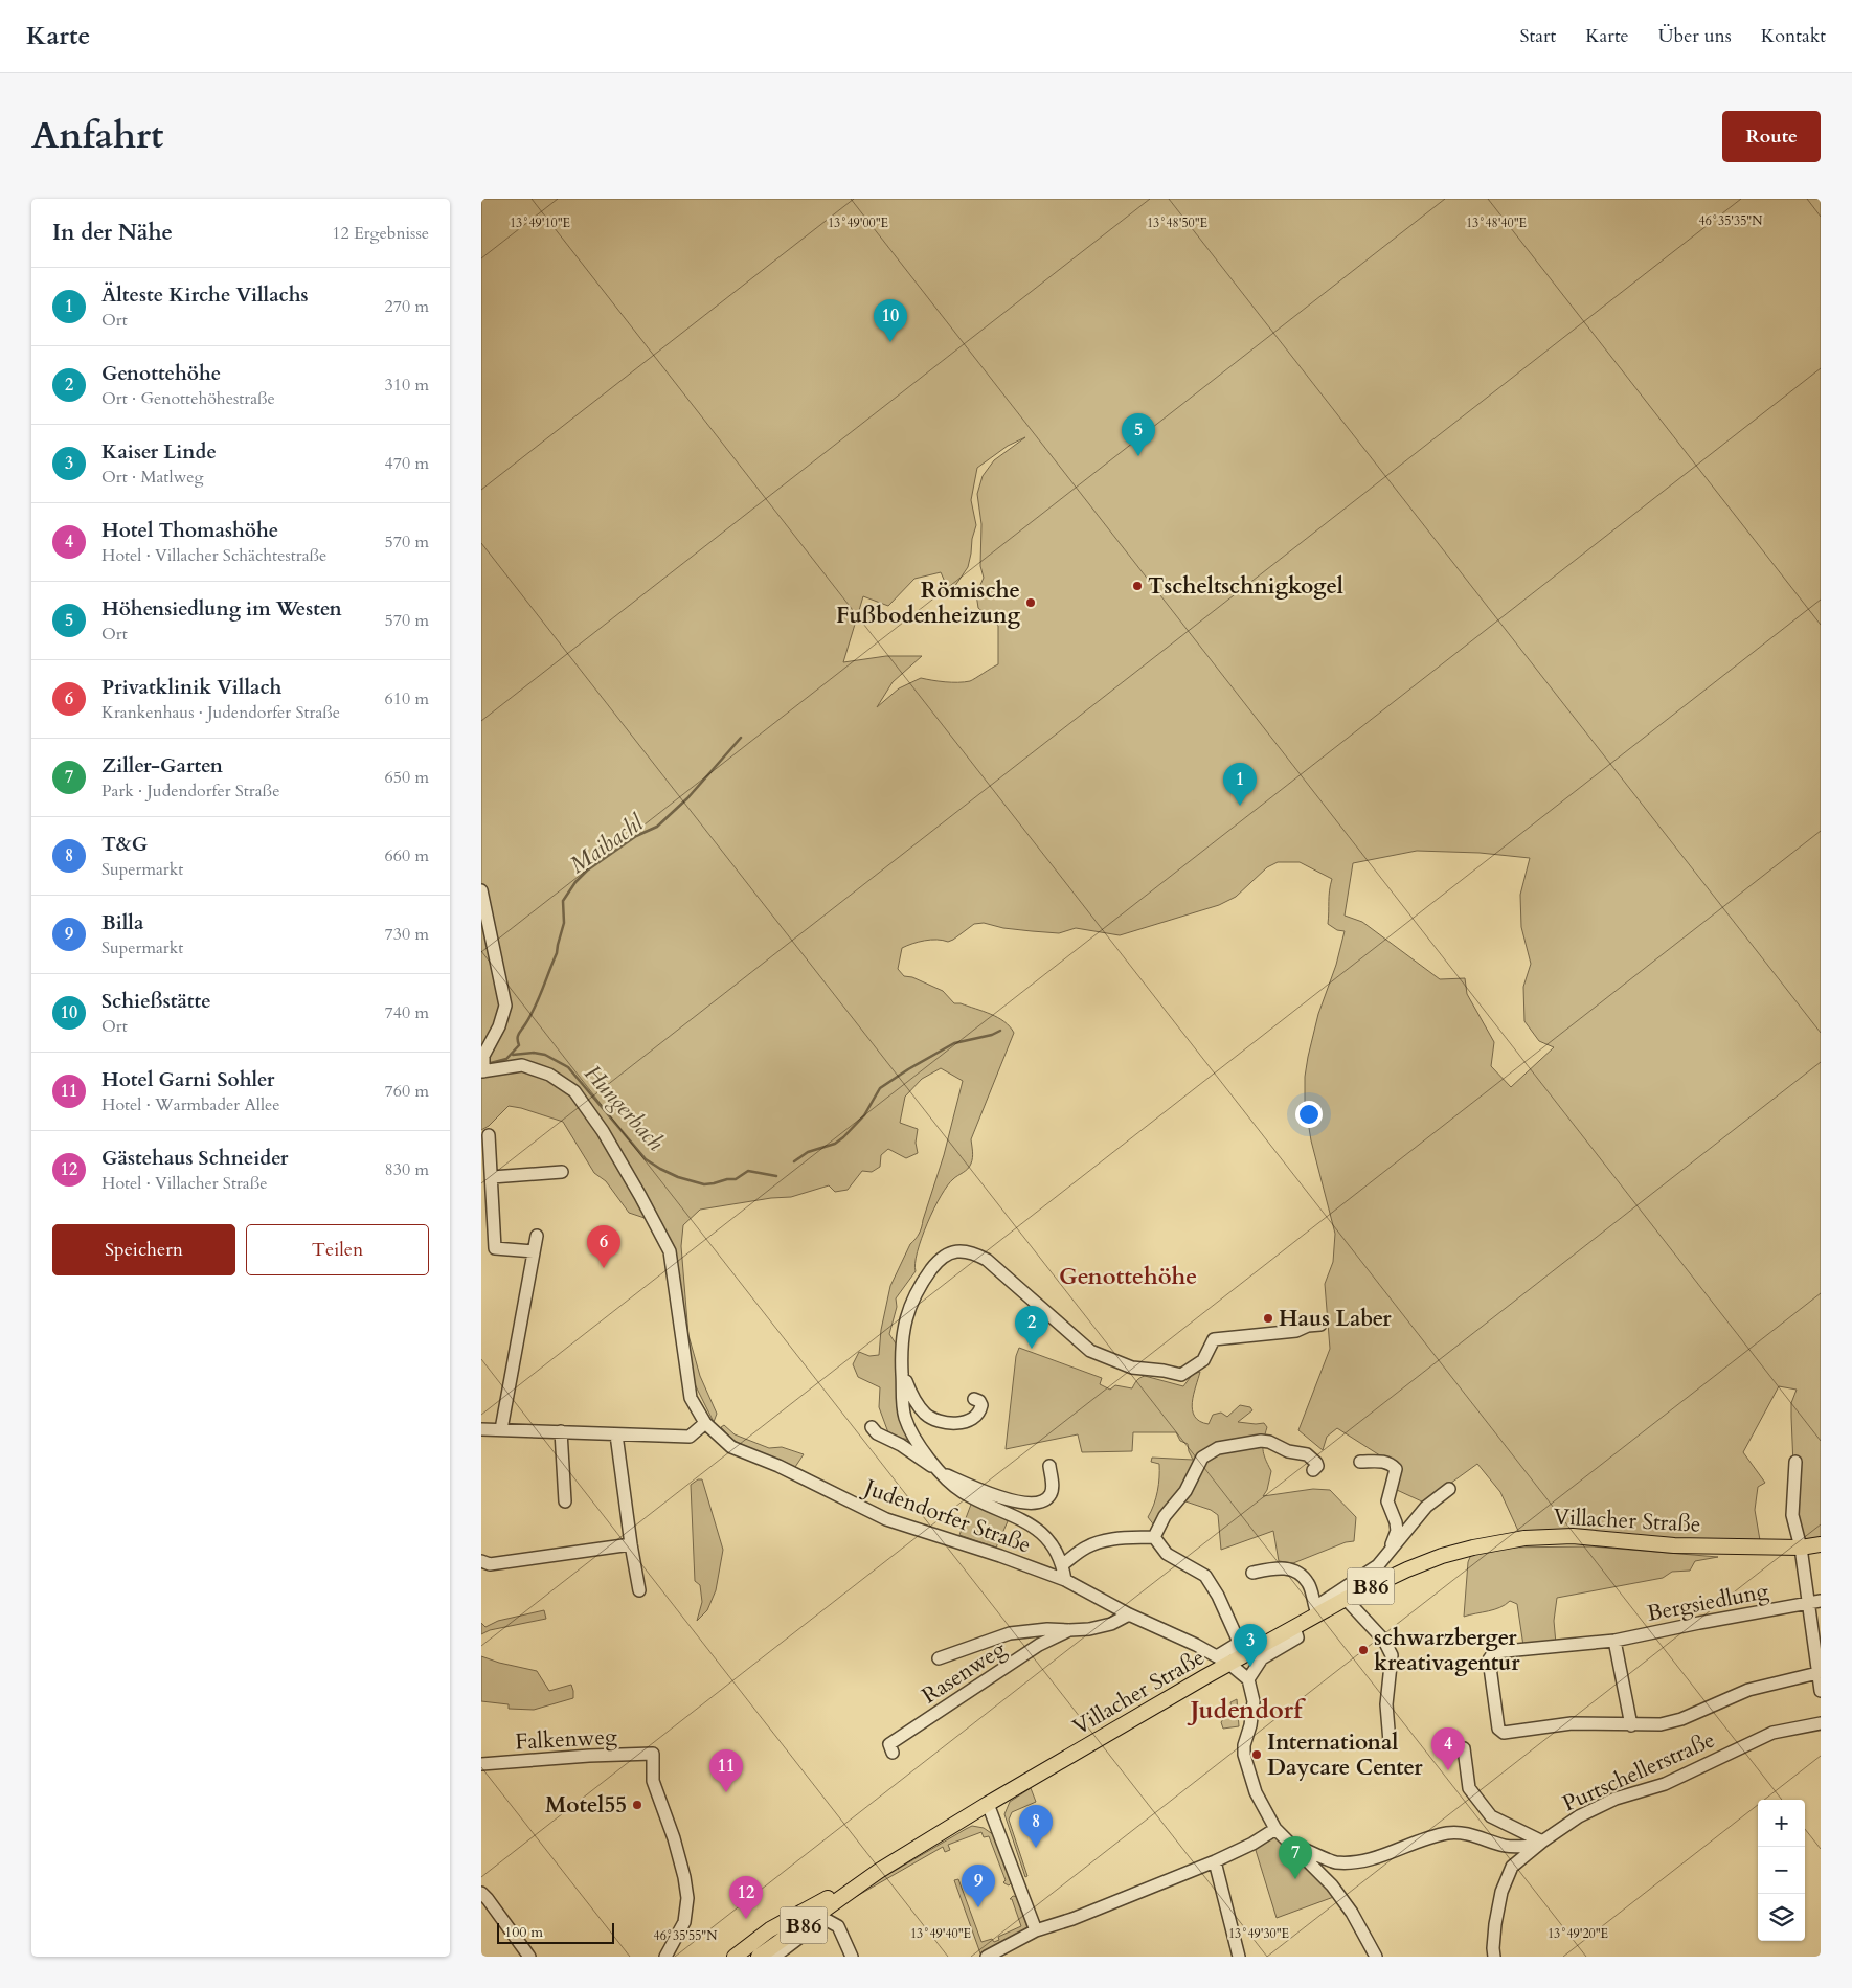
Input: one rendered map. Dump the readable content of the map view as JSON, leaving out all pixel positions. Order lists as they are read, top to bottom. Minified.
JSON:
{"streets":{"main road":["Villacher Straße","B86"],"street":["Judendorfer Straße","Bergsiedlung","Rasenweg","Falkenweg","Purtschellerstraße"]},"crossings":[["Judendorfer Straße","Villacher Straße"],["Judendorfer Straße","Rasenweg"]],"districts":["Genottehöhe","Judendorf"],"water":["Maibachl","Hungerbach"],"places":["Tscheltschnigkogel","Römische Fußbodenheizung","Haus Laber","schwarzberger kreativagentur","International Daycare Center","Motel55"],"scale_bar":"100 m","page":{"header":"Karte","nav":["Start","Karte","Über uns","Kontakt"],"title":"Anfahrt","buttons":["Route",["Speichern","Teilen"]],"heading":["In der Nähe","12 Ergebnisse"],"list":[{"mark":"1","name":"Älteste Kirche Villachs","note":"Ort","value":"270 m"},{"mark":"2","name":"Genottehöhe","note":"Ort · Genottehöhestraße","value":"310 m"},{"mark":"3","name":"Kaiser Linde","note":"Ort · Matlweg","value":"470 m"},{"mark":"4","name":"Hotel Thomashöhe","note":"Hotel · Villacher Schächtestraße","value":"570 m"},{"mark":"5","name":"Höhensiedlung im Westen","note":"Ort","value":"570 m"},{"mark":"6","name":"Privatklinik Villach","note":"Krankenhaus · Judendorfer Straße","value":"610 m"},{"mark":"7","name":"Ziller-Garten","note":"Park · Judendorfer Straße","value":"650 m"},{"mark":"8","name":"T&G","note":"Supermarkt","value":"660 m"},{"mark":"9","name":"Billa","note":"Supermarkt","value":"730 m"},{"mark":"10","name":"Schießstätte","note":"Ort","value":"740 m"},{"mark":"11","name":"Hotel Garni Sohler","note":"Hotel · Warmbader Allee","value":"760 m"},{"mark":"12","name":"Gästehaus Schneider","note":"Hotel · Villacher Straße","value":"830 m"}],"pins":["10","5","1","6","2","3","4","11","8","7","9","12"],"map_buttons":["+","−"],"scale":"100 m"},"coordinates":["46°35'35\"N","13°49'10\"E","13°49'00\"E","13°48'50\"E","13°48'40\"E","13°49'40\"E","13°49'30\"E","13°49'20\"E","46°35'55\"N"]}
